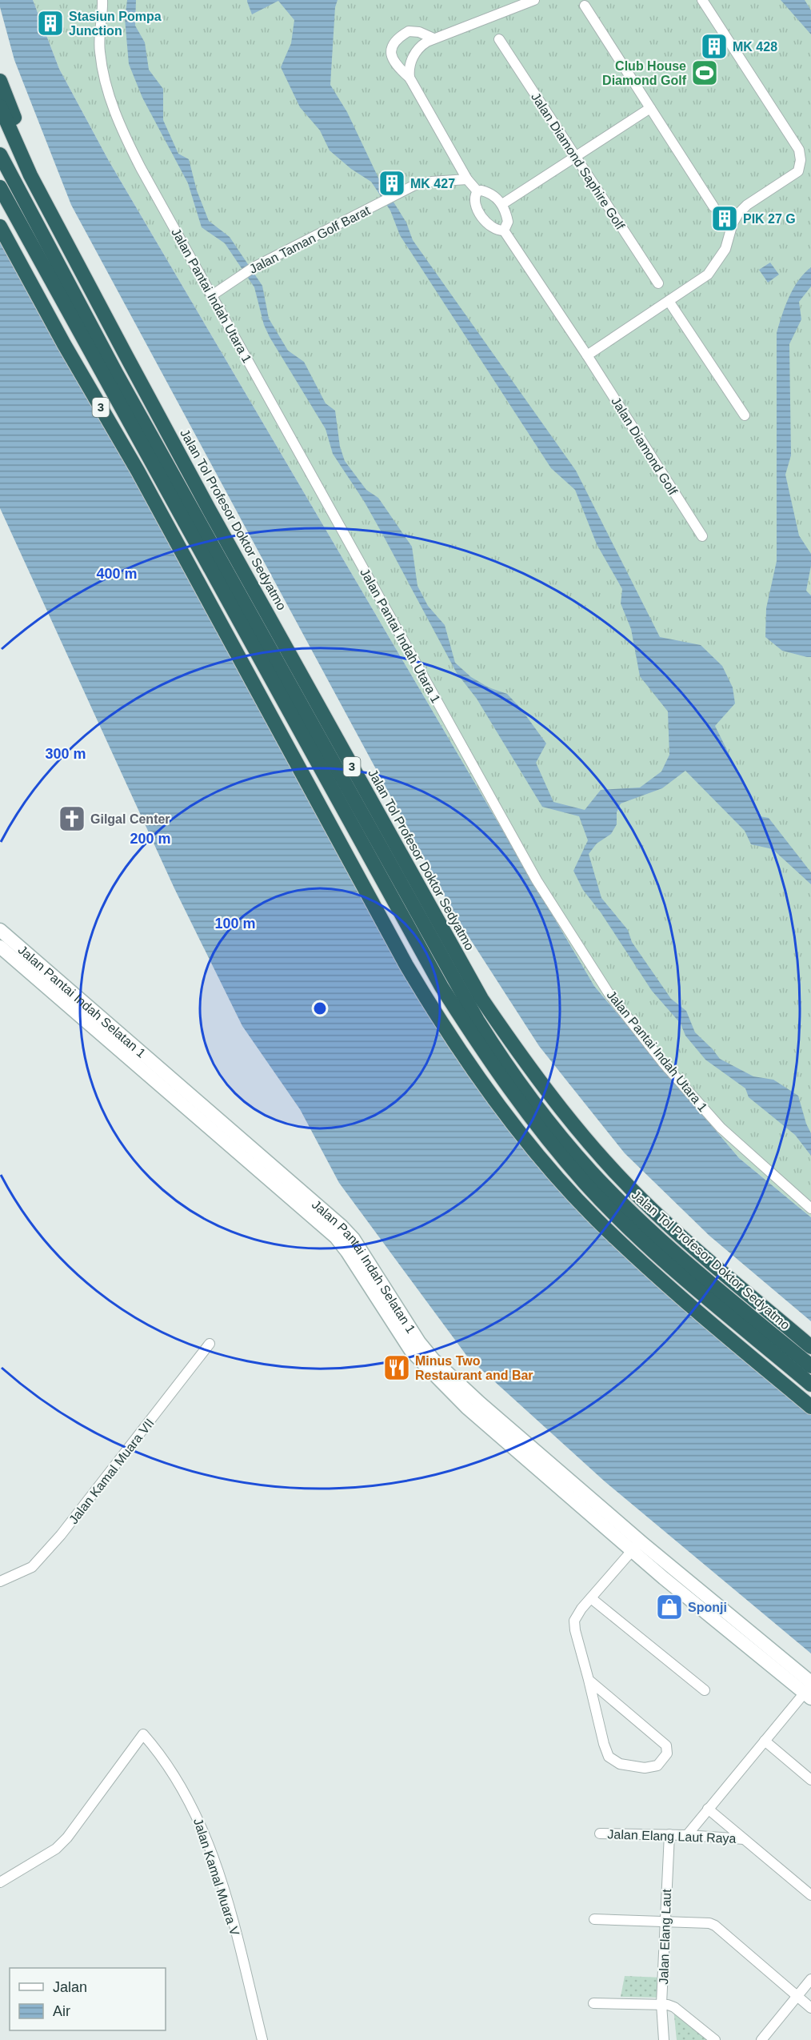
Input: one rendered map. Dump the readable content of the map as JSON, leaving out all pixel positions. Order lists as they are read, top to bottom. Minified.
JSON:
{"streets":{"highway":["3","Jalan Tol Profesor Doktor Sedyatmo"],"street":["Jalan Diamond Saphire Golf","Jalan Taman Golf Barat","Jalan Pantai Indah Utara 1","Jalan Diamond Golf","Jalan Pantai Indah Selatan 1","Jalan Kamal Muara VII","Jalan Elang Laut Raya","Jalan Kamal Muara V","Jalan Elang Laut"]},"crossings":[["Jalan Taman Golf Barat","Jalan Pantai Indah Utara 1"],["Jalan Elang Laut Raya","Jalan Elang Laut"]],"places":{"building":["Stasiun Pompa Junction","MK 428","MK 427","PIK 27 G"],"sports":["Club House Diamond Golf"],"church":["Gilgal Center"],"restaurant":["Minus Two Restaurant and Bar"],"shop":["Sponji"]},"legend":["Jalan","Air"],"rings":["400 m","300 m","200 m","100 m"]}
